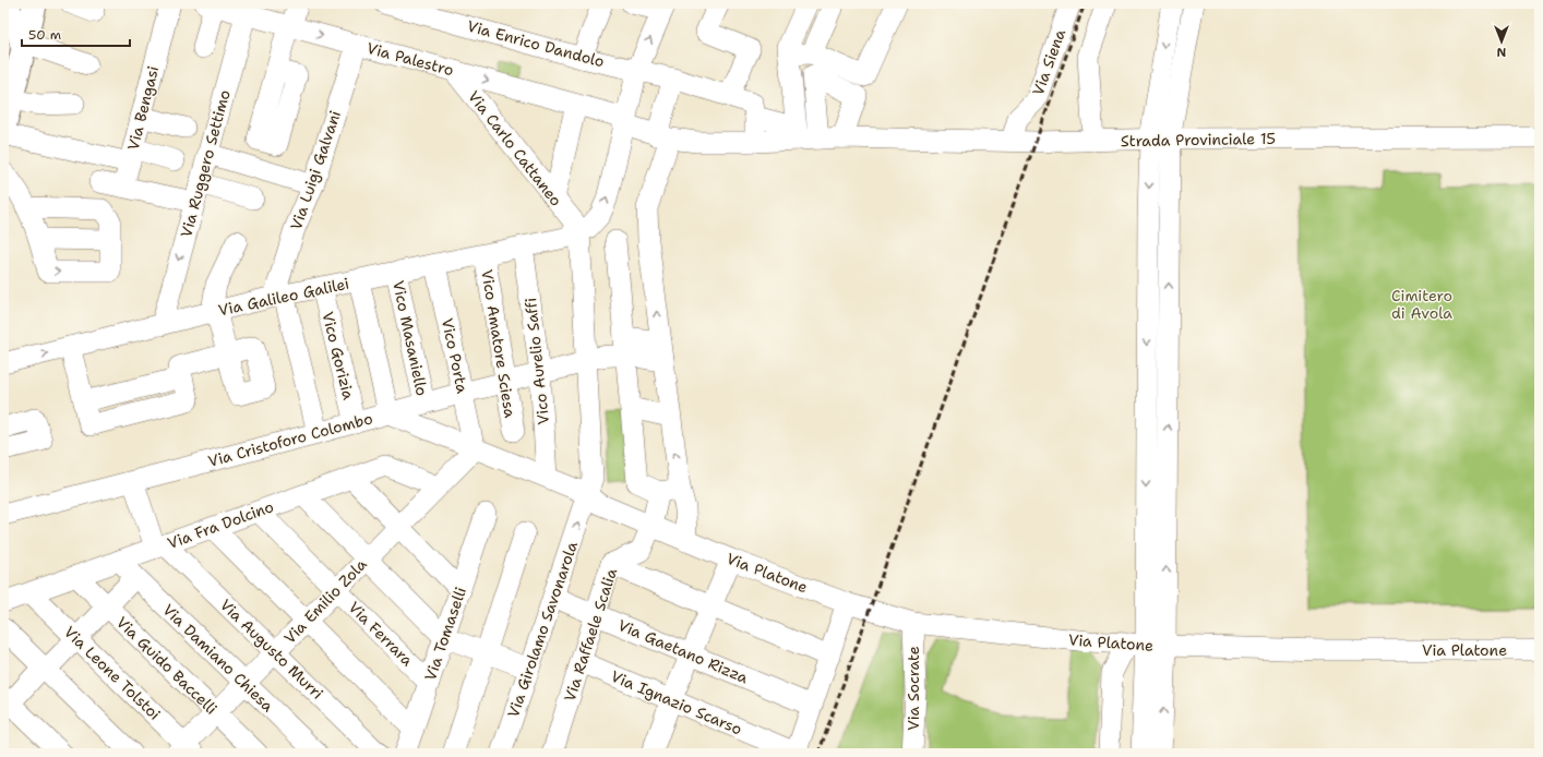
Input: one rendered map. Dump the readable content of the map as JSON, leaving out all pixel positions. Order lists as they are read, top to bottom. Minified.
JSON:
{"streets":{"street":["Via Enrico Dandolo","Via Palestro","Via Siena","Via Bengasi","Strada Provinciale 15","Via Carlo Cattaneo","Via Ruggero Settimo","Via Luigi Galvani","Via Galileo Galilei","Vico Masaniello","Vico Amatore Sciesa","Vico Gorizia","Vico Porta","Vico Aurelio Saffi","Via Cristoforo Colombo","Via Fra Dolcino","Via Platone","Via Emilio Zola","Via Girolamo Savonarola","Via Ferrara","Via Tomaselli","Via Raffaele Scalia","Via Augusto Murri","Via Gaetano Rizza","Via Damiano Chiesa","Via Guido Baccelli","Via Leone Tolstoi","Via Socrate","Via Ignazio Scarso"]},"crossings":[["Via Palestro","Strada Provinciale 15"],["Via Palestro","Via Carlo Cattaneo"],["Via Palestro","Via Ruggero Settimo"],["Via Palestro","Via Luigi Galvani"],["Via Siena","Strada Provinciale 15"],["Via Carlo Cattaneo","Via Galileo Galilei"],["Via Carlo Cattaneo","Via Girolamo Savonarola"],["Via Ruggero Settimo","Via Galileo Galilei"],["Via Luigi Galvani","Via Galileo Galilei"],["Via Galileo Galilei","Vico Masaniello"],["Via Galileo Galilei","Vico Amatore Sciesa"],["Via Galileo Galilei","Vico Gorizia"],["Via Galileo Galilei","Vico Porta"],["Via Galileo Galilei","Vico Aurelio Saffi"],["Via Galileo Galilei","Via Girolamo Savonarola"],["Vico Masaniello","Via Cristoforo Colombo"],["Vico Amatore Sciesa","Via Cristoforo Colombo"],["Vico Gorizia","Via Cristoforo Colombo"],["Vico Porta","Via Cristoforo Colombo"],["Vico Porta","Via Platone"],["Vico Porta","Via Emilio Zola"],["Vico Aurelio Saffi","Via Cristoforo Colombo"],["Vico Aurelio Saffi","Via Platone"],["Via Cristoforo Colombo","Via Platone"],["Via Cristoforo Colombo","Via Girolamo Savonarola"],["Via Fra Dolcino","Via Emilio Zola"],["Via Fra Dolcino","Via Ferrara"],["Via Fra Dolcino","Via Augusto Murri"],["Via Fra Dolcino","Via Damiano Chiesa"],["Via Fra Dolcino","Via Guido Baccelli"],["Via Fra Dolcino","Via Leone Tolstoi"],["Via Platone","Via Emilio Zola"],["Via Platone","Via Girolamo Savonarola"],["Via Platone","Via Raffaele Scalia"],["Via Platone","Via Socrate"],["Via Emilio Zola","Via Ferrara"],["Via Emilio Zola","Via Augusto Murri"],["Via Emilio Zola","Via Damiano Chiesa"],["Via Emilio Zola","Via Guido Baccelli"],["Via Emilio Zola","Via Leone Tolstoi"],["Via Girolamo Savonarola","Via Gaetano Rizza"],["Via Ferrara","Via Tomaselli"],["Via Raffaele Scalia","Via Gaetano Rizza"],["Via Raffaele Scalia","Via Ignazio Scarso"]],"parks":["Cimitero di Avola"],"scale_bar":"50 m","north":"bottom"}
